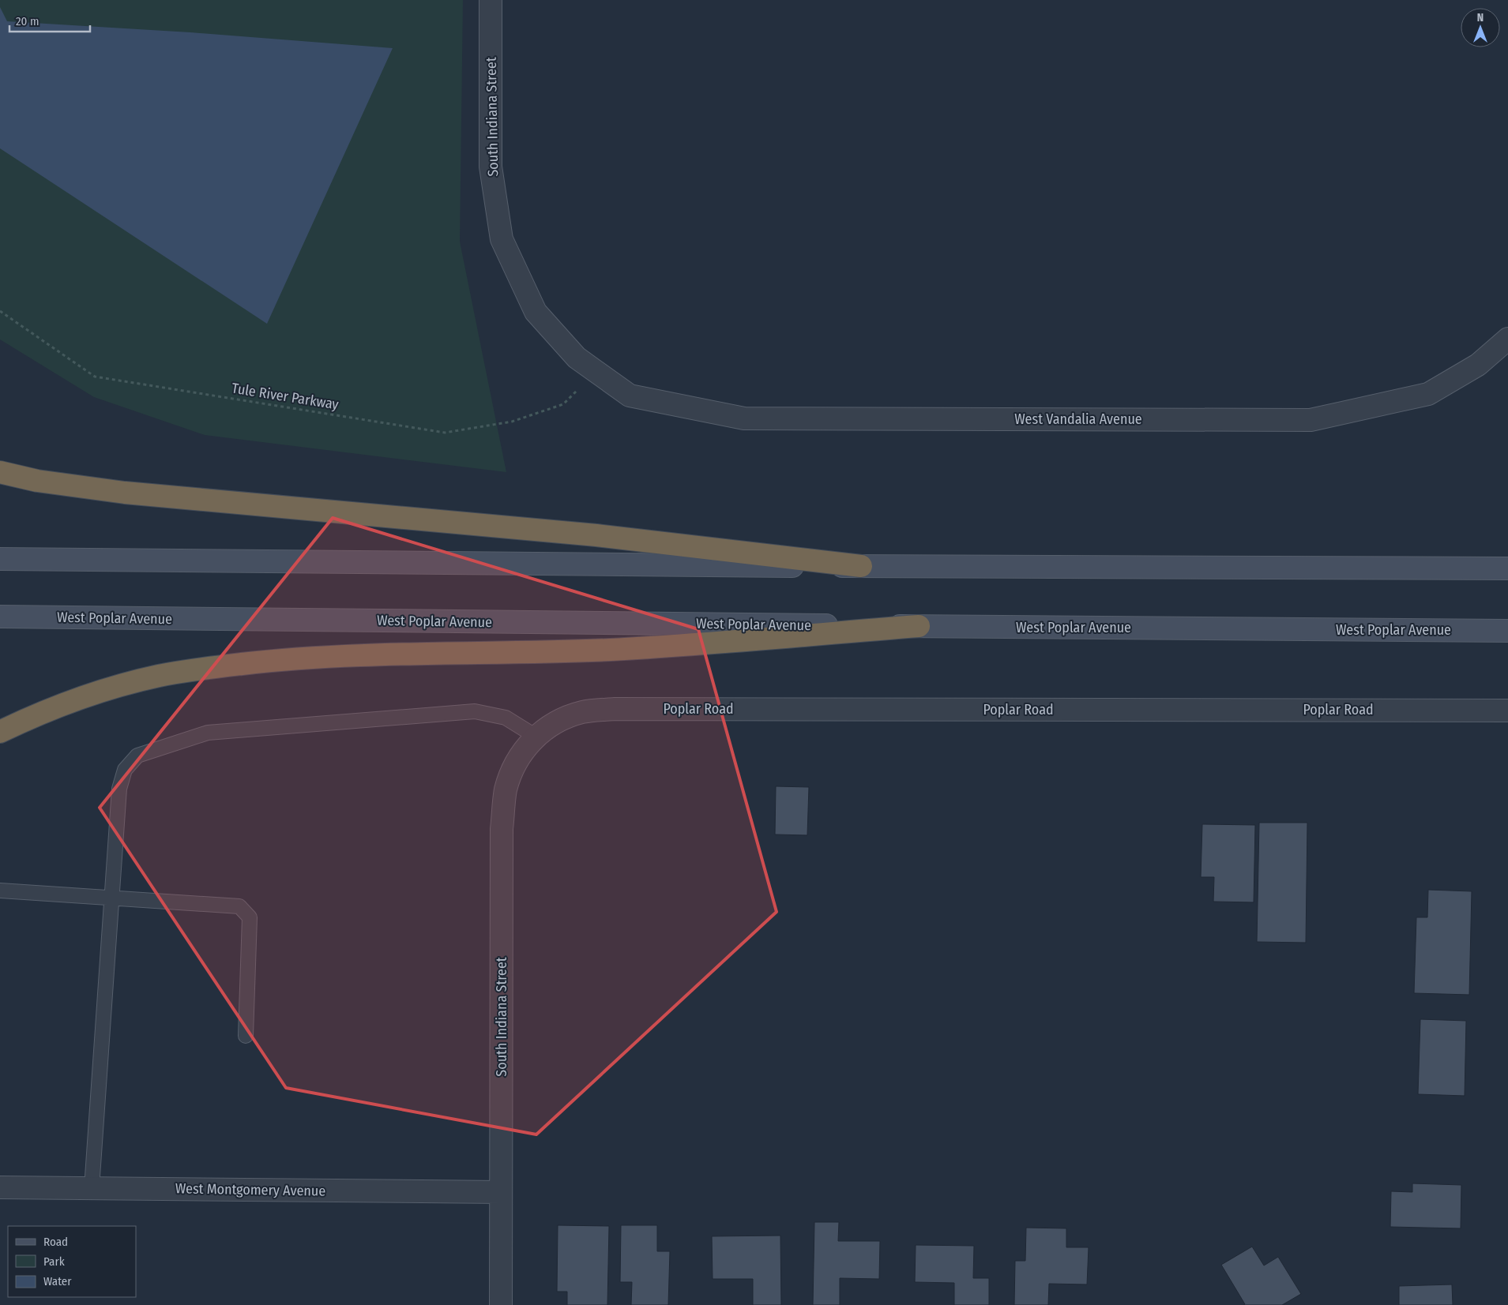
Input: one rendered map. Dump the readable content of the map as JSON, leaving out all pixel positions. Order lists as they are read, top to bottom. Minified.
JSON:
{"streets":{"main road":["West Poplar Avenue"],"street":["South Indiana Street","West Vandalia Avenue","Poplar Road","West Montgomery Avenue"],"path":["Tule River Parkway"]},"crossings":[["South Indiana Street","West Vandalia Avenue"],["South Indiana Street","Poplar Road"],["South Indiana Street","West Montgomery Avenue"]],"legend":["Road","Park","Water"],"scale_bar":"20 m","north":"top"}
